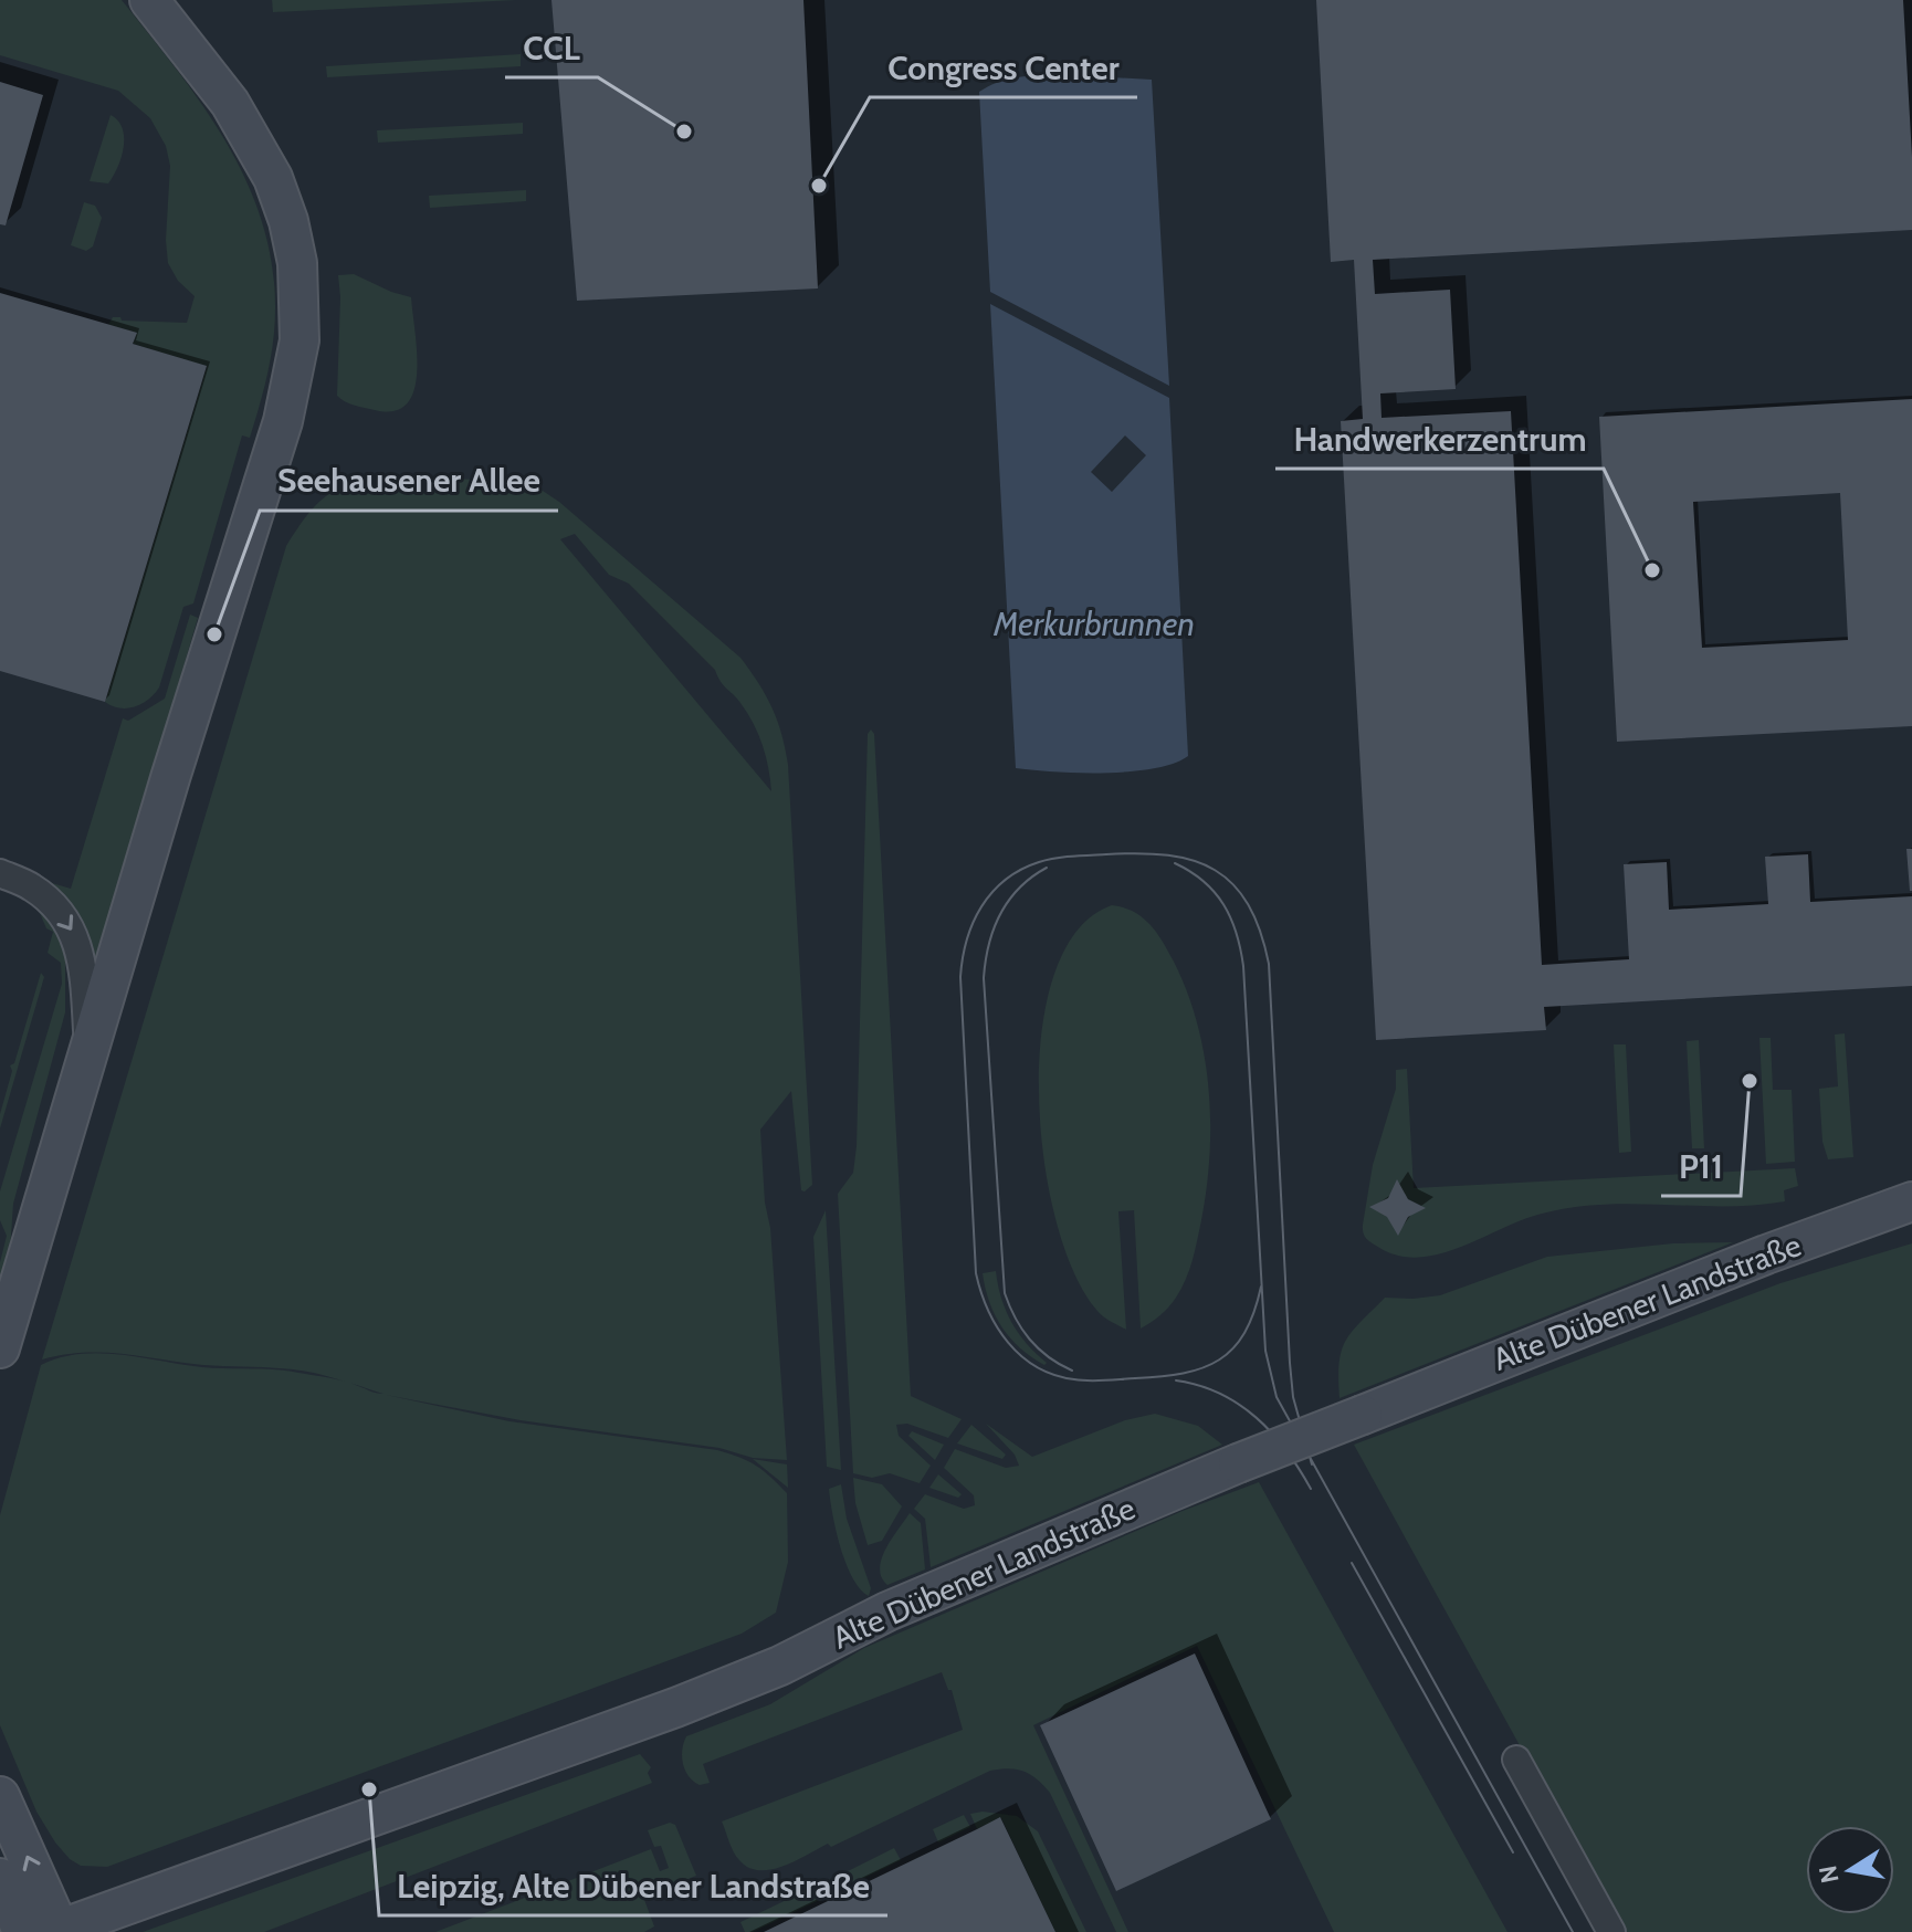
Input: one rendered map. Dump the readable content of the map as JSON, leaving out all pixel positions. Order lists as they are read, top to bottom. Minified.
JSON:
{"streets":{"street":["Alte Dübener Landstraße"]},"water":["Merkurbrunnen"],"places":["CCL","Congress Center","Handwerkerzentrum","Seehausener Allee","P11","Leipzig, Alte Dübener Landstraße"],"north":"left"}
